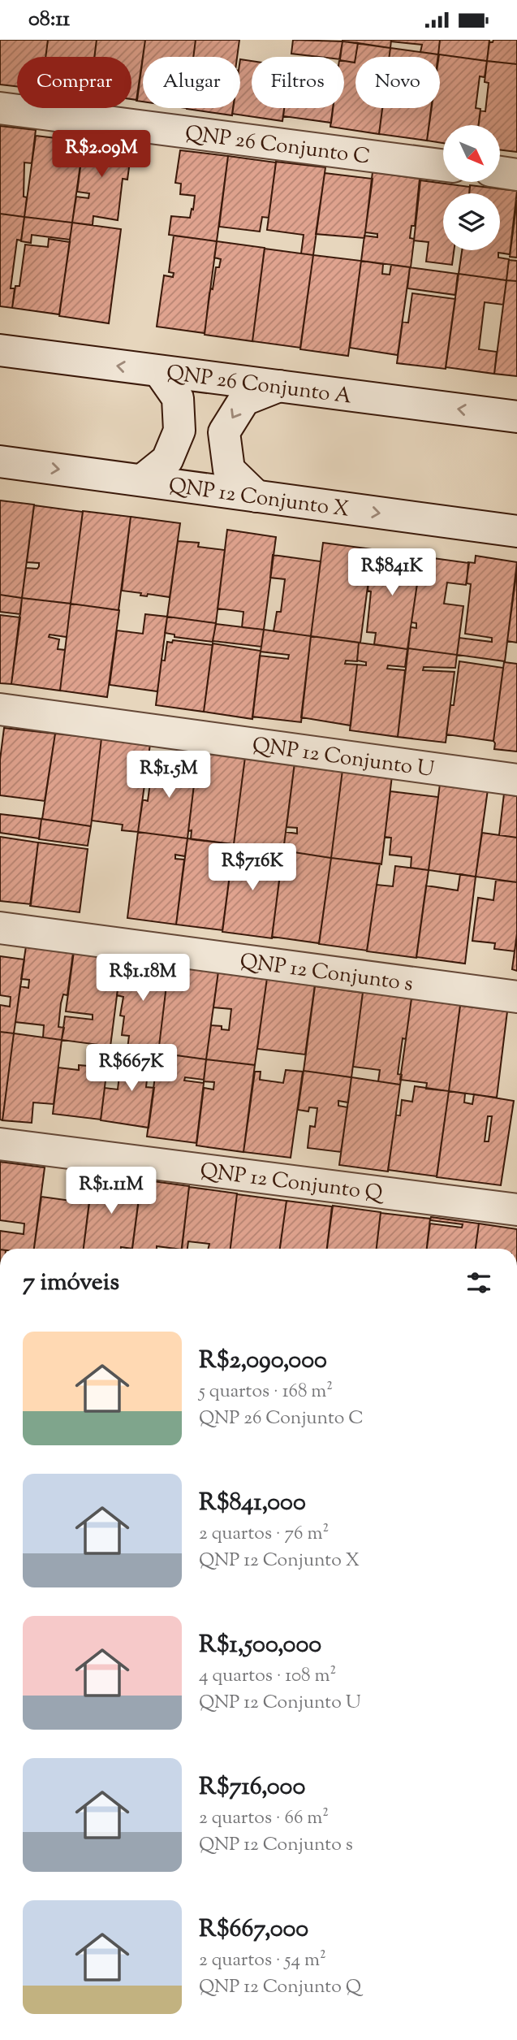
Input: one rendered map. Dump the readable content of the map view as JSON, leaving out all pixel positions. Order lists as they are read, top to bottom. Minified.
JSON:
{"streets":{"street":["QNP 26 Conjunto C","QNP 26 Conjunto A","QNP 12 Conjunto X","QNP 12 Conjunto U","QNP 12 Conjunto s","QNP 12 Conjunto Q"]},"one_way":["QNP 26 Conjunto A","QNP 12 Conjunto X"],"north":"bottom right","page":{"status":"08:11","chip":["Comprar","Alugar","Filtros","Novo"],"price":["R$2.09M","R$841K","R$1.5M","R$716K","R$1.18M","R$667K","R$1.11M"],"heading":"7 imóveis","list":[{"name":"R$2,090,000","note":"5 quartos · 168 m² · QNP 26 Conjunto C"},{"name":"R$841,000","note":"2 quartos · 76 m² · QNP 12 Conjunto X"},{"name":"R$1,500,000","note":"4 quartos · 108 m² · QNP 12 Conjunto U"},{"name":"R$716,000","note":"2 quartos · 66 m² · QNP 12 Conjunto s"},{"name":"R$667,000","note":"2 quartos · 54 m² · QNP 12 Conjunto Q"}]}}
